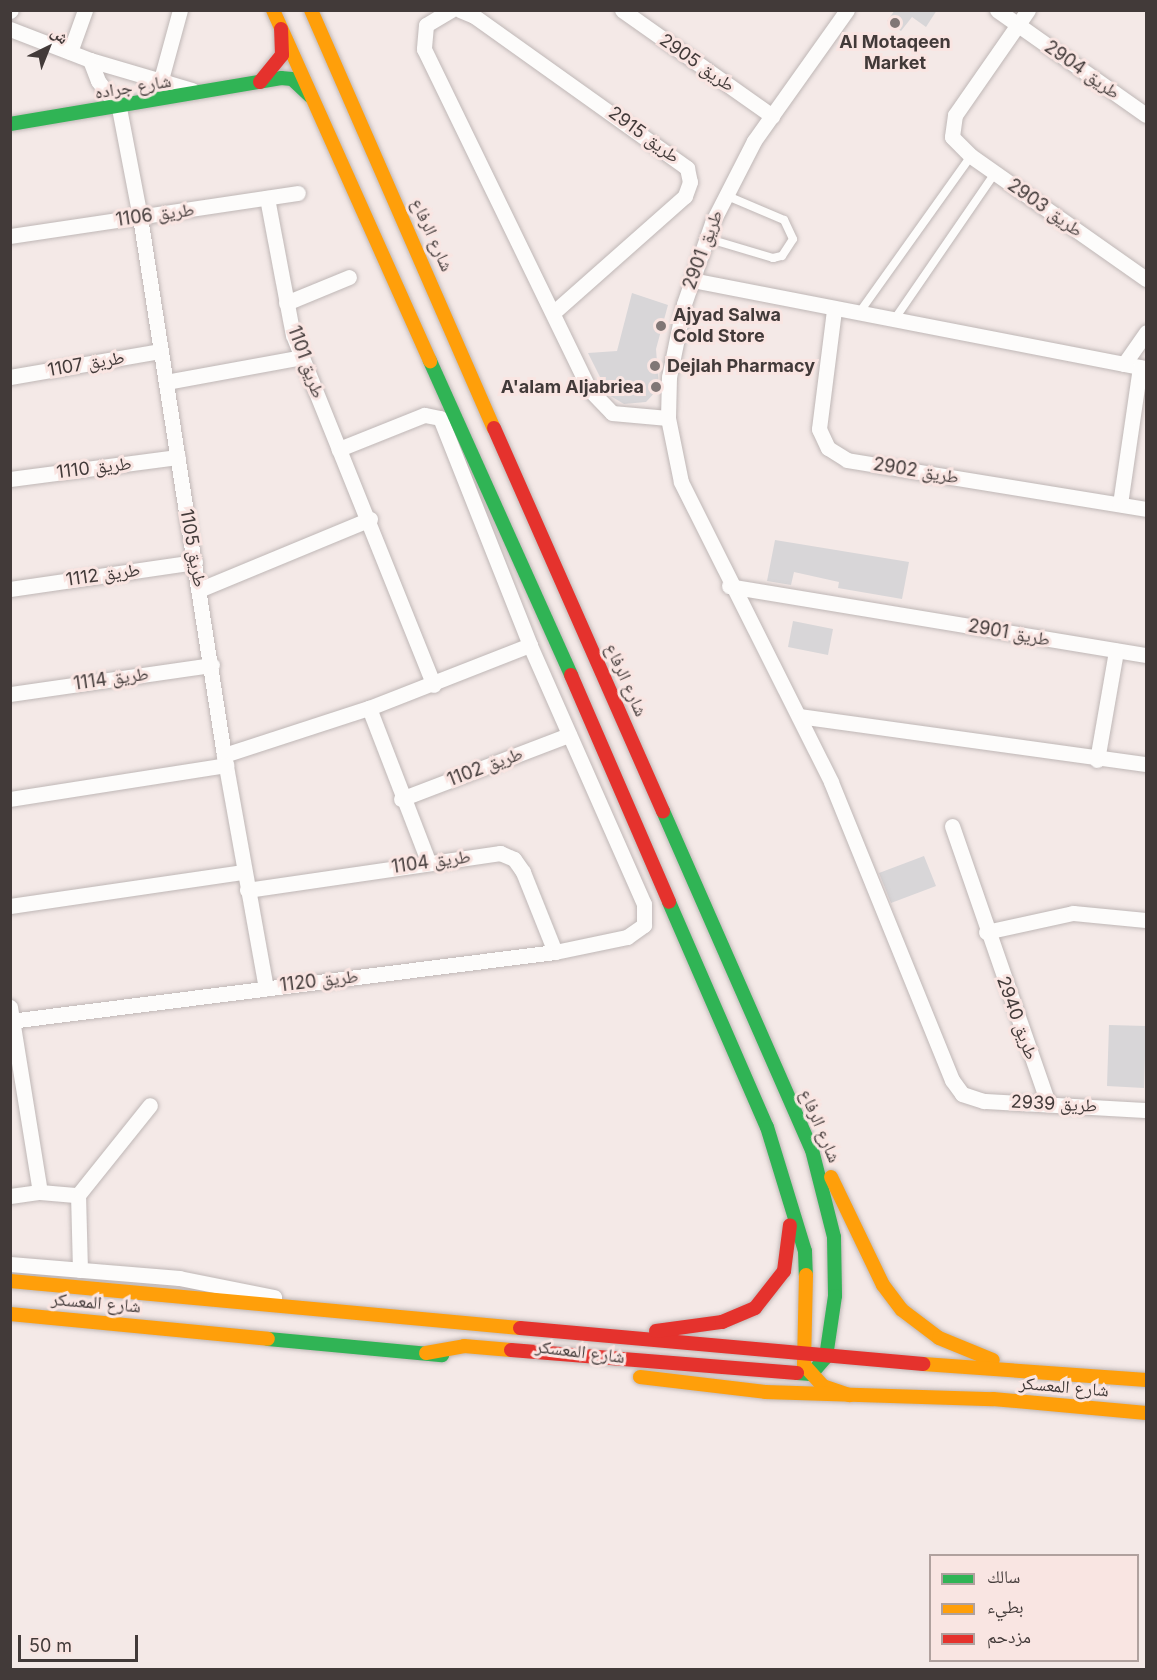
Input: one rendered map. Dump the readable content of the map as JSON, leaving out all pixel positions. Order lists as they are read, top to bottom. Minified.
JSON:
{"streets":{"main road":["شارع جراده","شارع الرفاع","شارع المعسكر"],"street":["طريق 2905","طريق 2904","طريق 2915","طريق 2903","طريق 1106","طريق 2901","طريق 1101","طريق 1107","طريق 1110","طريق 2902","طريق 1105","طريق 1112","طريق 1114","طريق 1102","طريق 1104","طريق 1120","طريق 2940","طريق 2939"]},"crossings":[["طريق 2905","طريق 2901"],["طريق 2904","طريق 2903"],["شارع جراده","طريق 1105"],["طريق 1106","طريق 1101"],["طريق 1106","طريق 1105"],["شارع الرفاع","شارع المعسكر"],["طريق 2901","طريق 2939"],["طريق 1107","طريق 1105"],["طريق 1110","طريق 1105"],["طريق 1105","طريق 1112"],["طريق 1105","طريق 1114"],["طريق 1105","طريق 1104"],["طريق 1105","طريق 1120"],["طريق 1102","طريق 1120"],["طريق 1104","طريق 1120"],["طريق 2940","طريق 2939"]],"places":["Al Motaqeen Market","Ajyad Salwa Cold Store","Dejlah Pharmacy","A'alam Aljabriea"],"legend":["سالك","بطيء","مزدحم"],"scale_bar":"50 m","north":"top right"}
